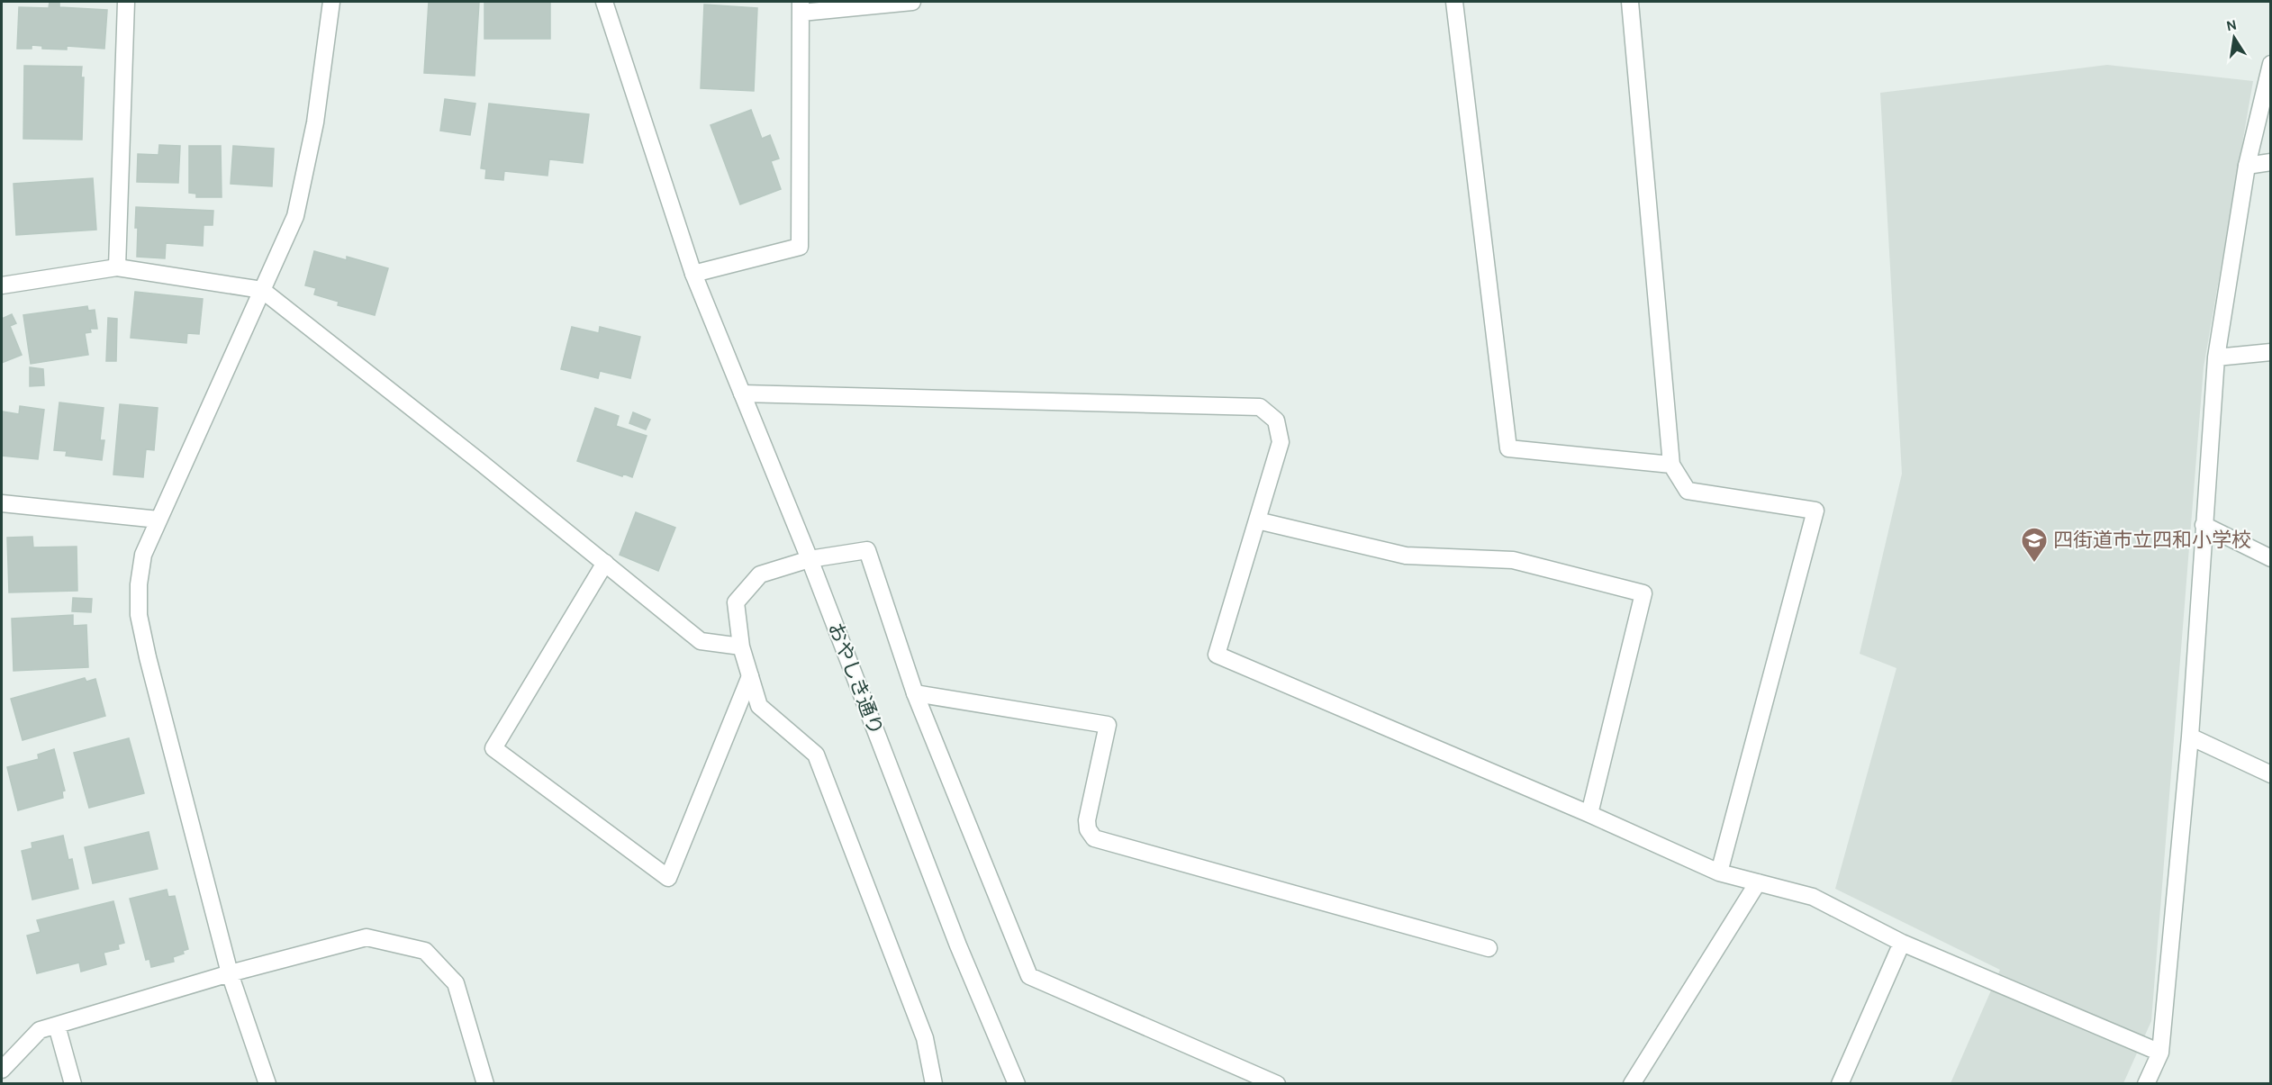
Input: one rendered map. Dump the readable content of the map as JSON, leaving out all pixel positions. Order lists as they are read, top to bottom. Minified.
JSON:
{"streets":{"street":["おやしき通り"]},"places":{"school or university":["四街道市立四和小学校"]},"north":"top"}
